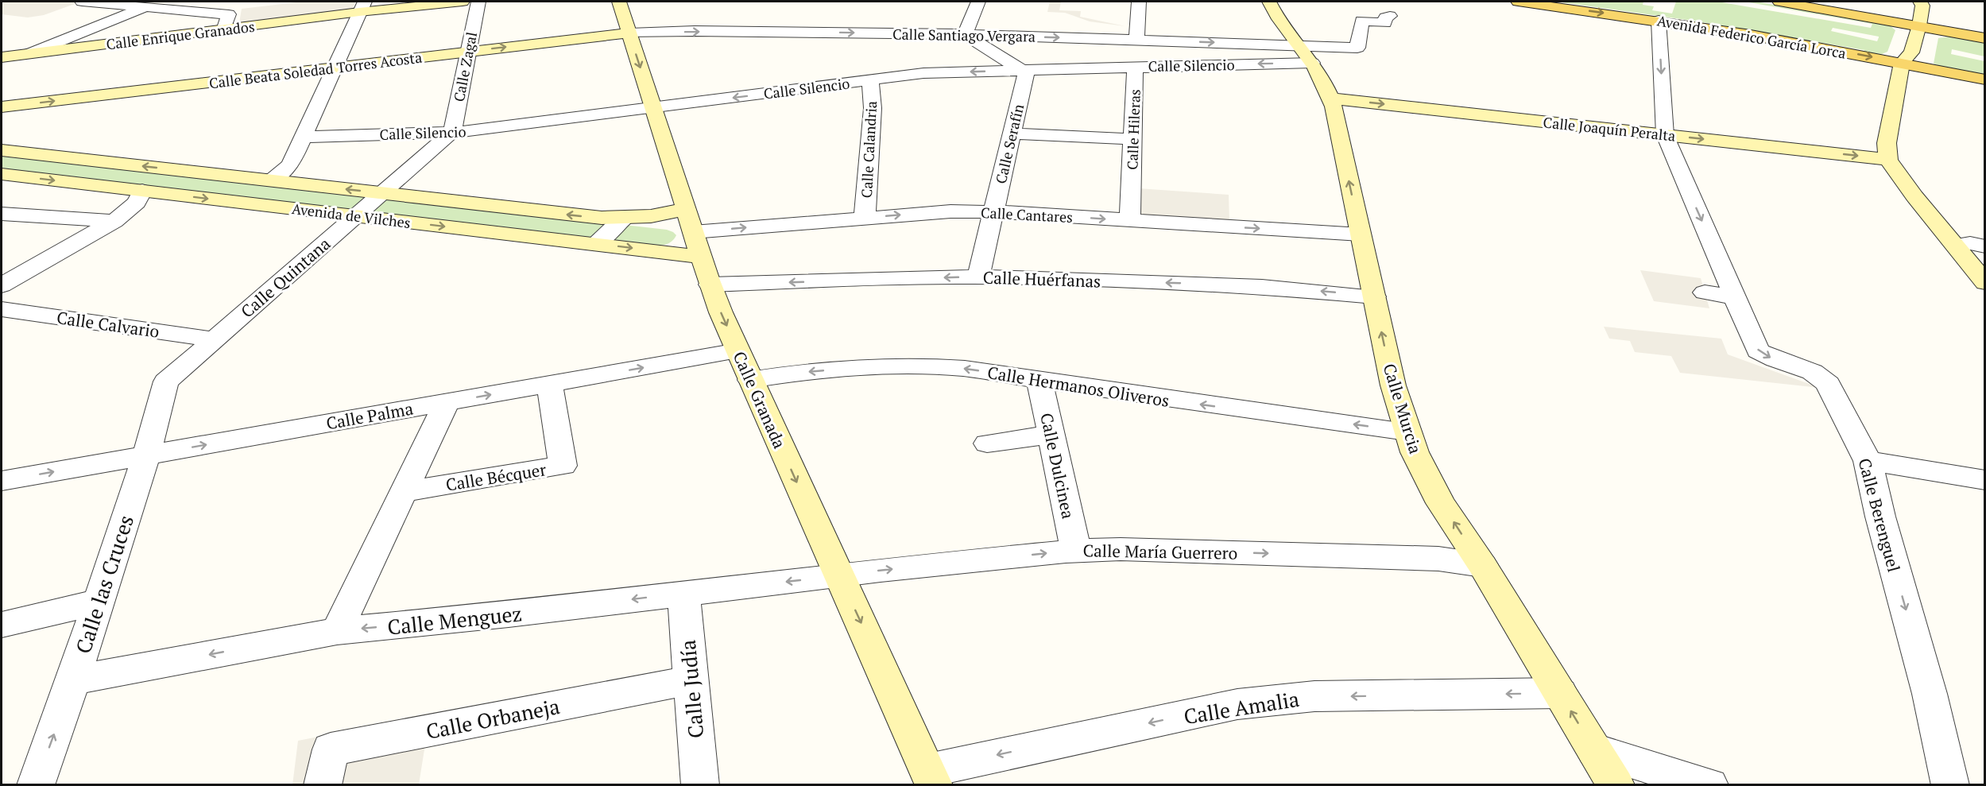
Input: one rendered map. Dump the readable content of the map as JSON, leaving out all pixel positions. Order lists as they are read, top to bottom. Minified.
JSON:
{"streets":{"main road":["Avenida Federico García Lorca"],"street":["Calle Enrique Granados","Calle Santiago Vergara","Calle Silencio","Calle Zagal","Calle Beata Soledad Torres Acosta","Calle Joaquín Peralta","Calle Hileras","Calle Serafín","Calle Calandria","Calle Cantares","Avenida de Vilches","Calle Quintana","Calle Huérfanas","Calle Calvario","Calle Hermanos Oliveros","Calle Granada","Calle Murcia","Calle Palma","Calle Dulcinea","Calle Bécquer","Calle Berenguel","Calle María Guerrero","Calle las Cruces","Calle Menguez","Calle Judía","Calle Amalia","Calle Orbaneja"]},"crossings":[["Calle Santiago Vergara","Calle Silencio"],["Calle Santiago Vergara","Calle Beata Soledad Torres Acosta"],["Calle Santiago Vergara","Calle Granada"],["Calle Santiago Vergara","Calle Murcia"],["Avenida Federico García Lorca","Calle Berenguel"],["Calle Silencio","Calle Zagal"],["Calle Silencio","Calle Hileras"],["Calle Silencio","Calle Serafín"],["Calle Silencio","Calle Calandria"],["Calle Silencio","Calle Granada"],["Calle Silencio","Calle Murcia"],["Calle Zagal","Calle Beata Soledad Torres Acosta"],["Calle Beata Soledad Torres Acosta","Calle Granada"],["Calle Joaquín Peralta","Calle Murcia"],["Calle Joaquín Peralta","Calle Berenguel"],["Calle Hileras","Calle Cantares"],["Calle Serafín","Calle Cantares"],["Calle Serafín","Calle Huérfanas"],["Calle Calandria","Calle Cantares"],["Calle Cantares","Avenida de Vilches"],["Calle Cantares","Calle Granada"],["Calle Cantares","Calle Murcia"],["Avenida de Vilches","Calle Quintana"],["Avenida de Vilches","Calle Granada"],["Calle Quintana","Calle Calvario"],["Calle Huérfanas","Calle Granada"],["Calle Huérfanas","Calle Murcia"],["Calle Calvario","Calle las Cruces"],["Calle Hermanos Oliveros","Calle Granada"],["Calle Hermanos Oliveros","Calle Murcia"],["Calle Hermanos Oliveros","Calle Dulcinea"],["Calle Granada","Calle Palma"],["Calle Granada","Calle María Guerrero"],["Calle Granada","Calle Menguez"],["Calle Granada","Calle Amalia"],["Calle Murcia","Calle María Guerrero"],["Calle Murcia","Calle Amalia"],["Calle Palma","Calle Bécquer"],["Calle Palma","Calle las Cruces"],["Calle Dulcinea","Calle María Guerrero"],["Calle María Guerrero","Calle Menguez"],["Calle las Cruces","Calle Menguez"],["Calle Menguez","Calle Judía"],["Calle Judía","Calle Orbaneja"]],"one_way":["Calle Santiago Vergara","Calle Silencio","Calle Joaquín Peralta","Calle Cantares","Calle Huérfanas","Calle Hermanos Oliveros","Calle Granada","Calle Murcia","Calle Palma","Calle Berenguel","Calle María Guerrero","Calle Menguez","Calle Amalia"]}
